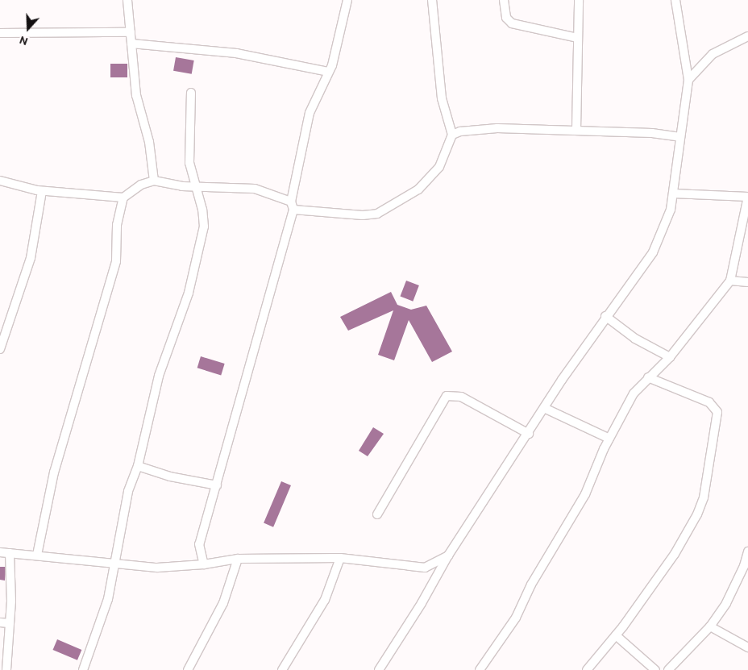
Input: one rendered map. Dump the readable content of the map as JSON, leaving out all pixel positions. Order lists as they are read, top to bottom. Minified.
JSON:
{"north":"bottom"}
